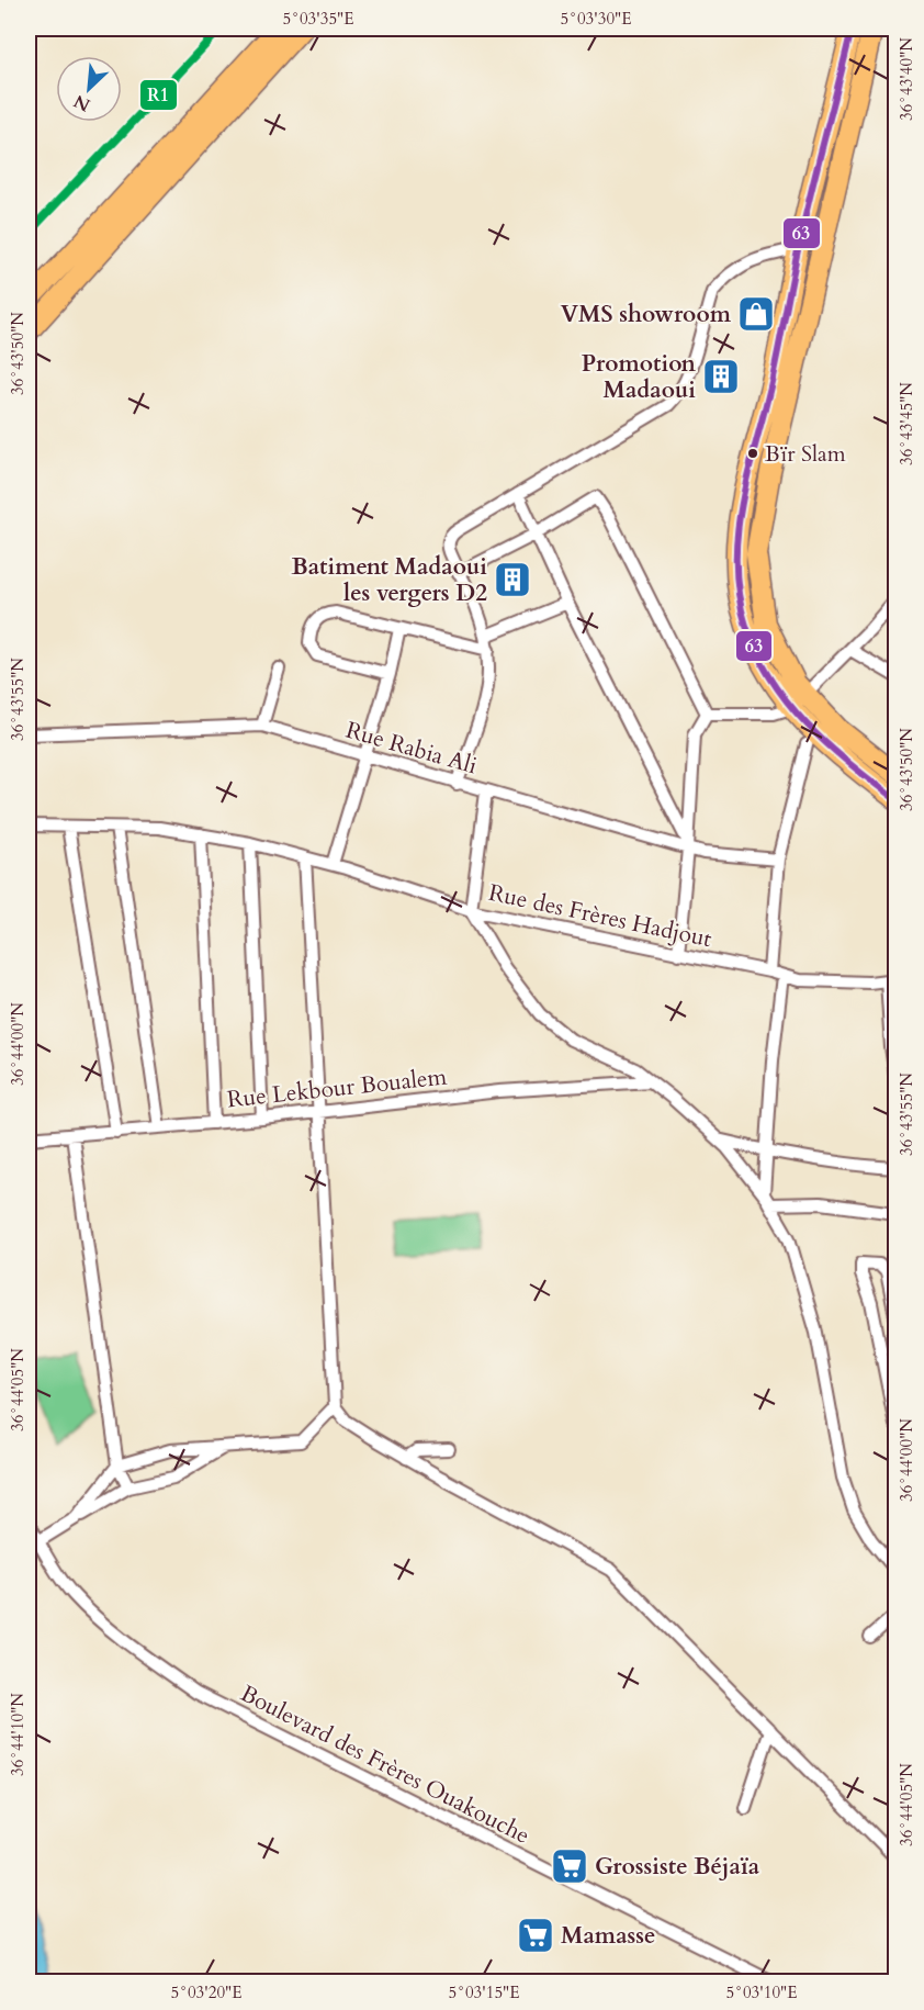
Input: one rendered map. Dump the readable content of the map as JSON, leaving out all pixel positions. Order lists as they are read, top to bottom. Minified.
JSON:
{"streets":{"street":["Rue Rabia Ali","Rue des Frères Hadjout","Rue Lekbour Boualem","Boulevard des Frères Ouakouche"]},"places":{"shop":["VMS showroom"],"building":["Promotion Madaoui","Batiment Madaoui les vergers D2"],"other":["Bïr Slam"],"supermarket":["Grossiste Béjaïa","Mamasse"]},"lines":["transit line R1","transit line 63"],"north":"bottom left","coordinates":["5°03'35\"E","5°03'30\"E","36°43'40\"N","36°43'50\"N","36°43'45\"N","36°43'55\"N","36°44'00\"N","36°44'05\"N","36°44'10\"N","5°03'20\"E","5°03'15\"E","5°03'10\"E"]}
